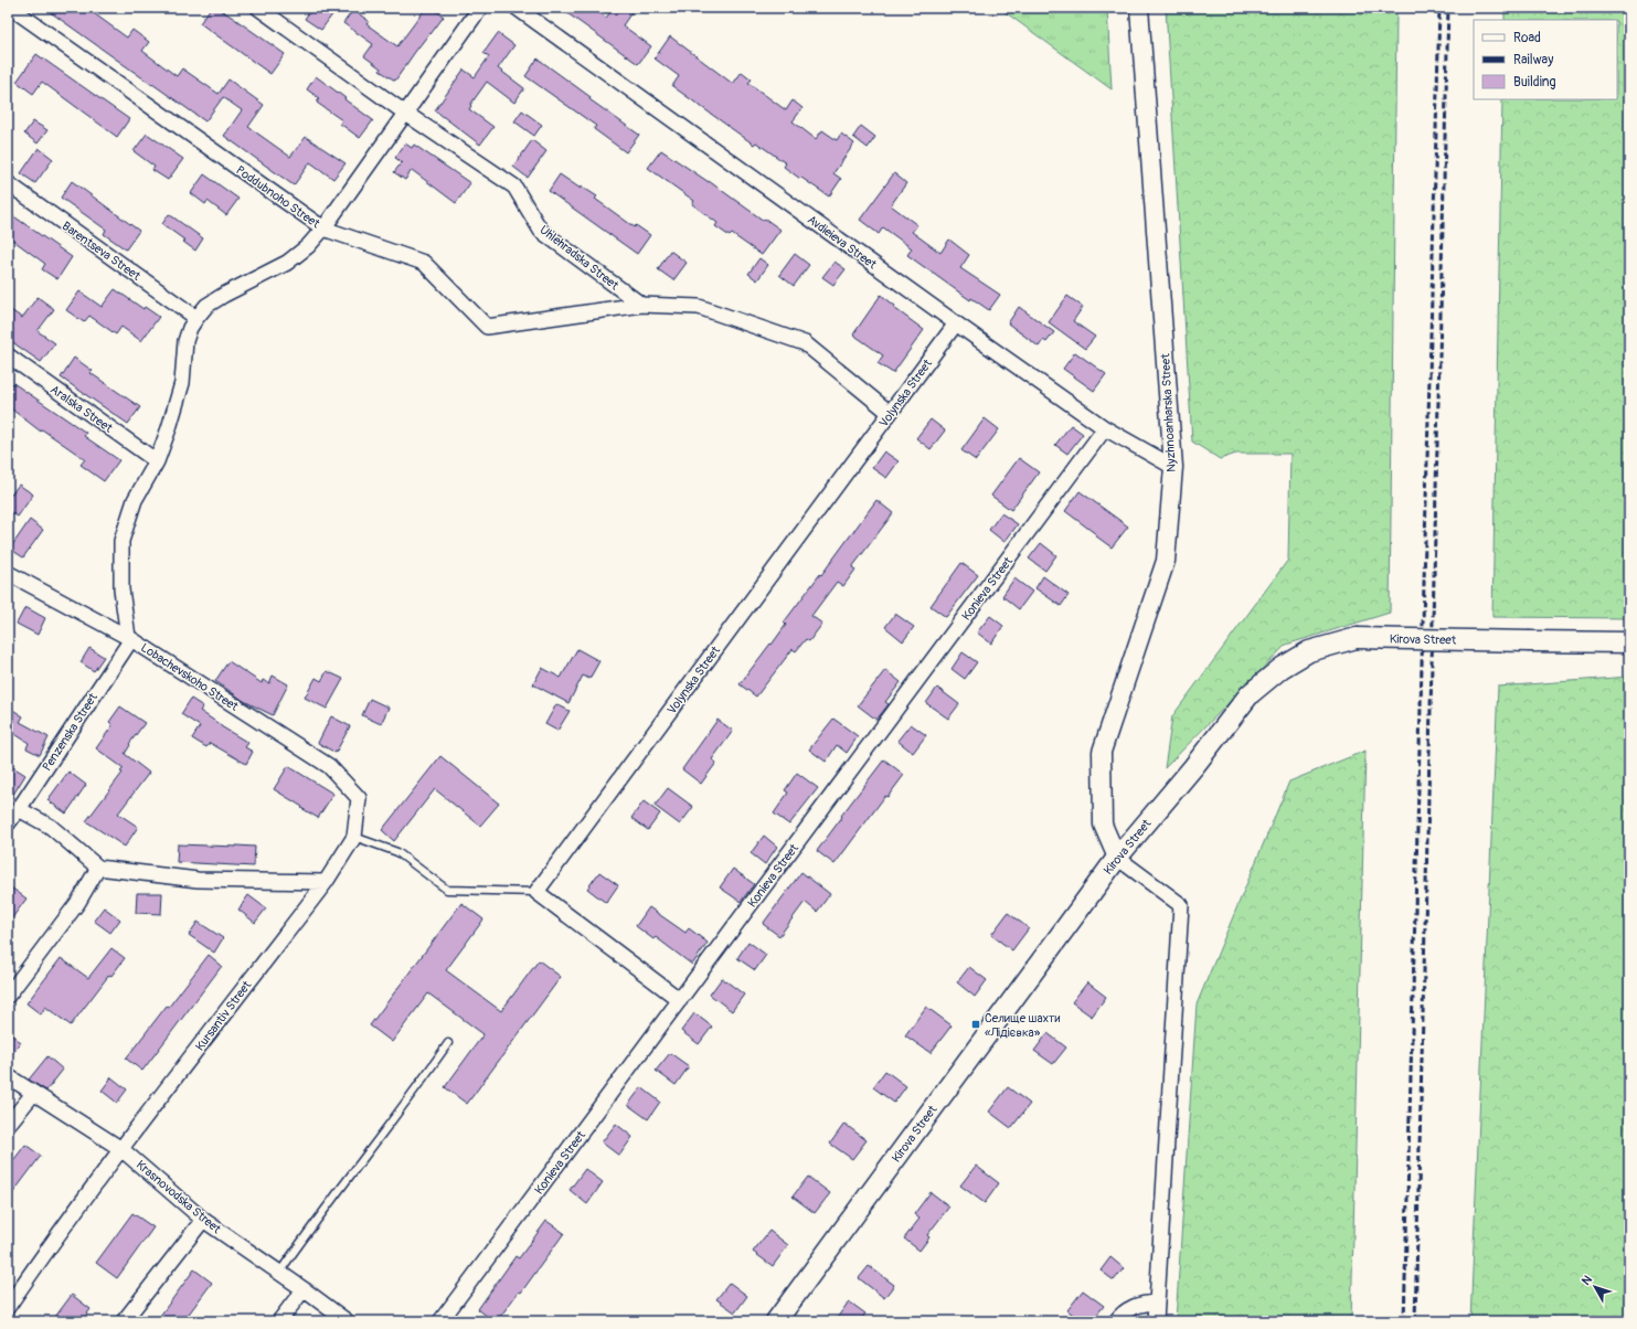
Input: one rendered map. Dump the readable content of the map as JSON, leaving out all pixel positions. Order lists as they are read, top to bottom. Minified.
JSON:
{"streets":{"main road":["Kirova Street"],"street":["Poddubnoho Street","Avdieieva Street","Barentseva Street","Uhlehradska Street","Volynska Street","Aralska Street","Nyzhnoanharska Street","Konieva Street","Lobachevskoho Street","Penzenska Street","Kursantiv Street","Krasnovodska Street"]},"crossings":[["Poddubnoho Street","Uhlehradska Street"],["Avdieieva Street","Volynska Street"],["Avdieieva Street","Nyzhnoanharska Street"],["Avdieieva Street","Konieva Street"],["Nyzhnoanharska Street","Kirova Street"],["Lobachevskoho Street","Penzenska Street"],["Lobachevskoho Street","Kursantiv Street"],["Kursantiv Street","Krasnovodska Street"]],"places":{"transit":["Селище шахти «Лідієвка»"]},"legend":["Road","Railway","Building"],"north":"top left"}
